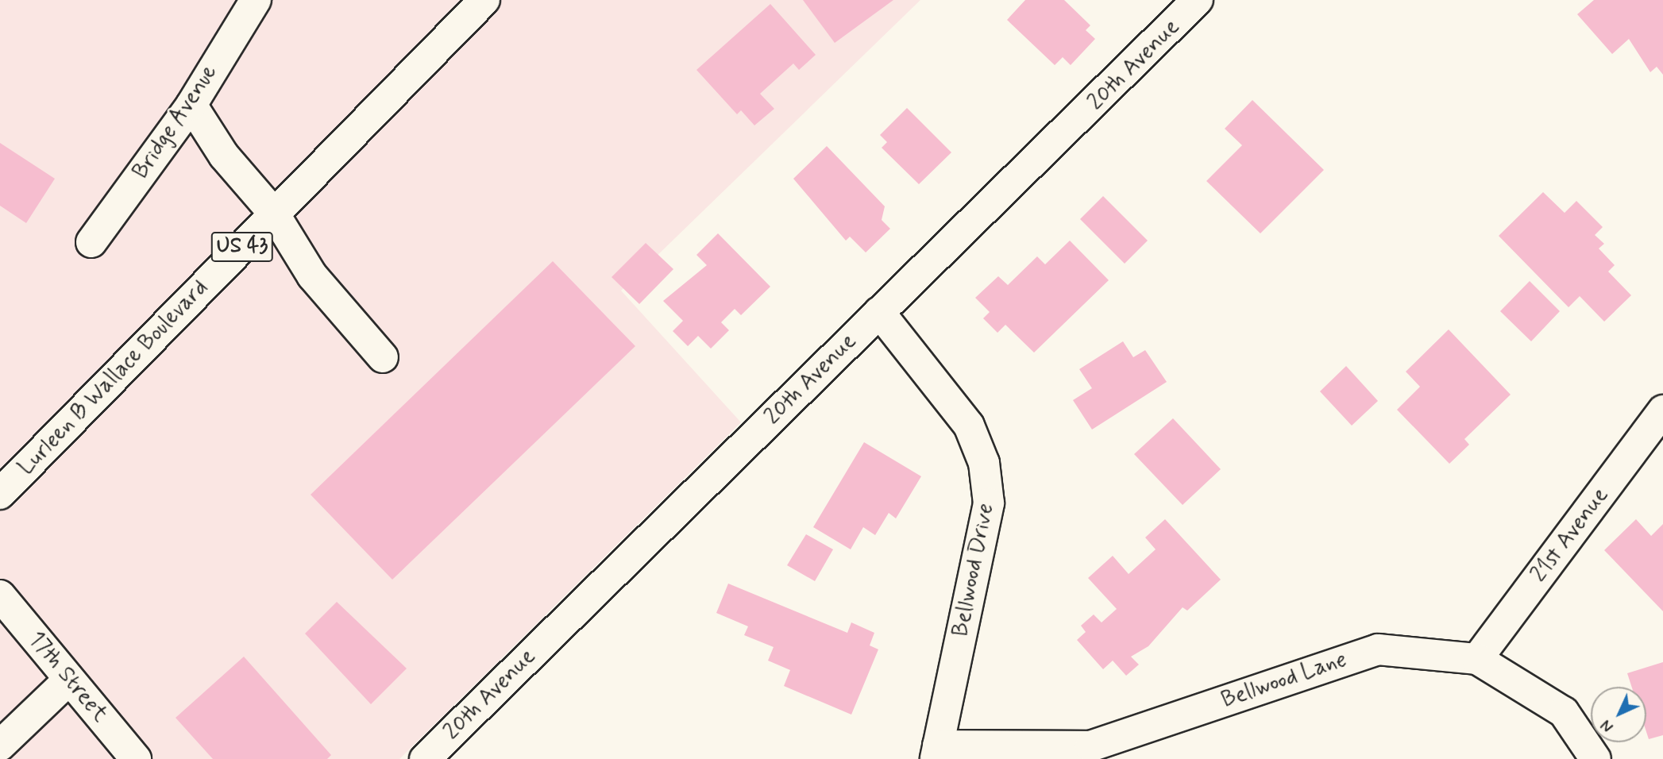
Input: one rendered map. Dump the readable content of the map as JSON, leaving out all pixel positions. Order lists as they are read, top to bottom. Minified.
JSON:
{"streets":{"main road":["20th Avenue","Bridge Avenue","US 43","Lurleen B Wallace Boulevard","21st Avenue","Bellwood Drive","17th Street","Bellwood Lane"]},"crossings":[["20th Avenue","Bellwood Drive"],["21st Avenue","Bellwood Lane"],["Bellwood Drive","Bellwood Lane"]],"north":"bottom left"}
